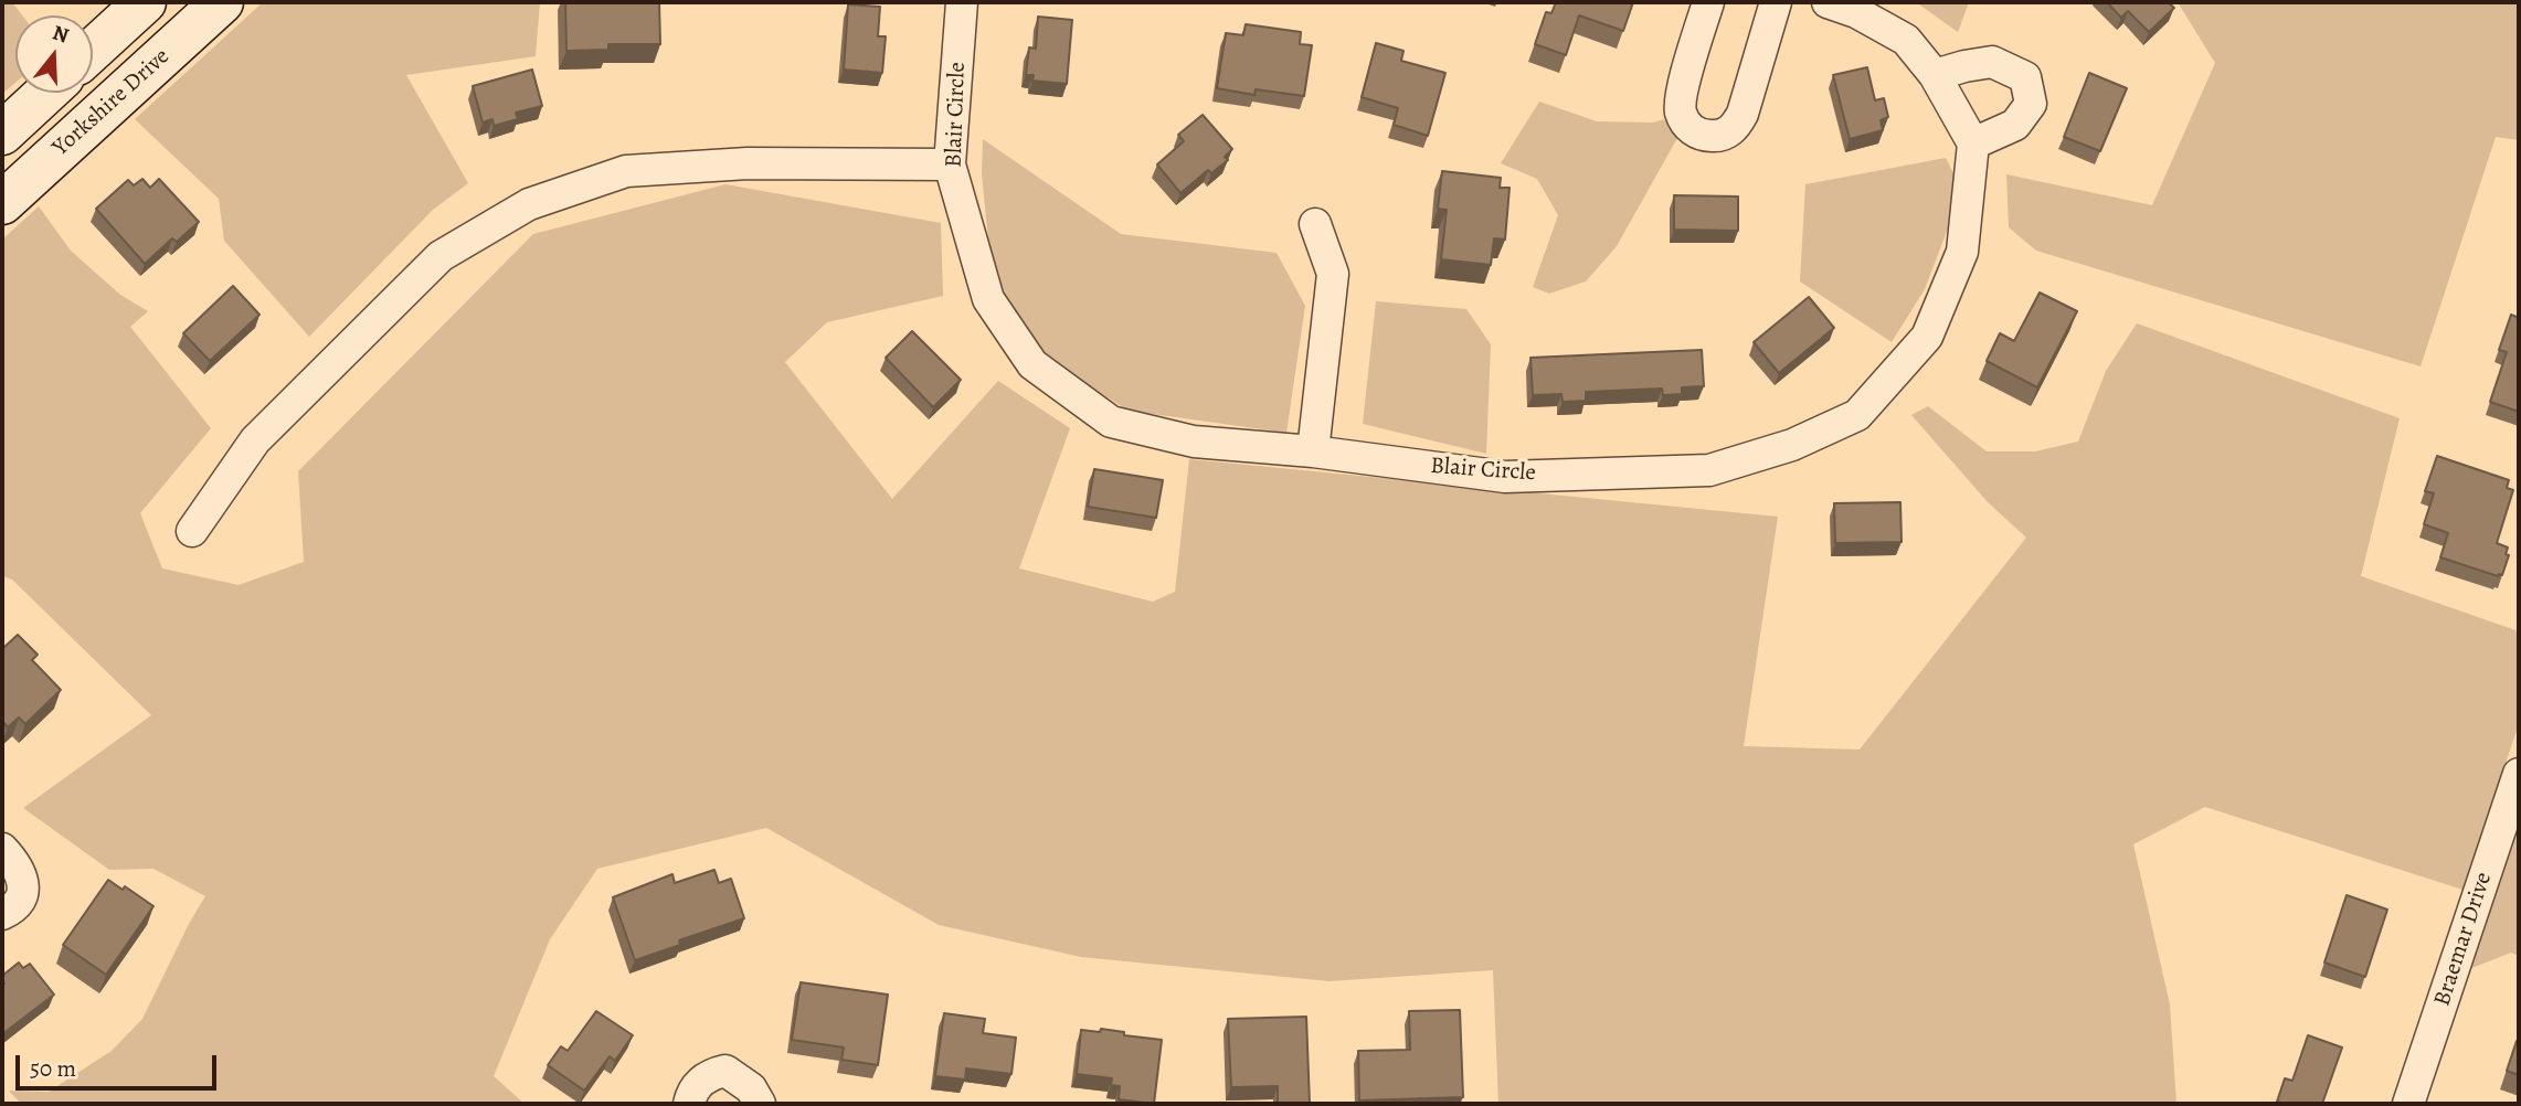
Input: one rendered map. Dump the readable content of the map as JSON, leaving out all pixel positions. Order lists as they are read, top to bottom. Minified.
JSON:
{"streets":{"street":["Yorkshire Drive","Blair Circle","Braemar Drive"]},"scale_bar":"50 m","north":"top"}
